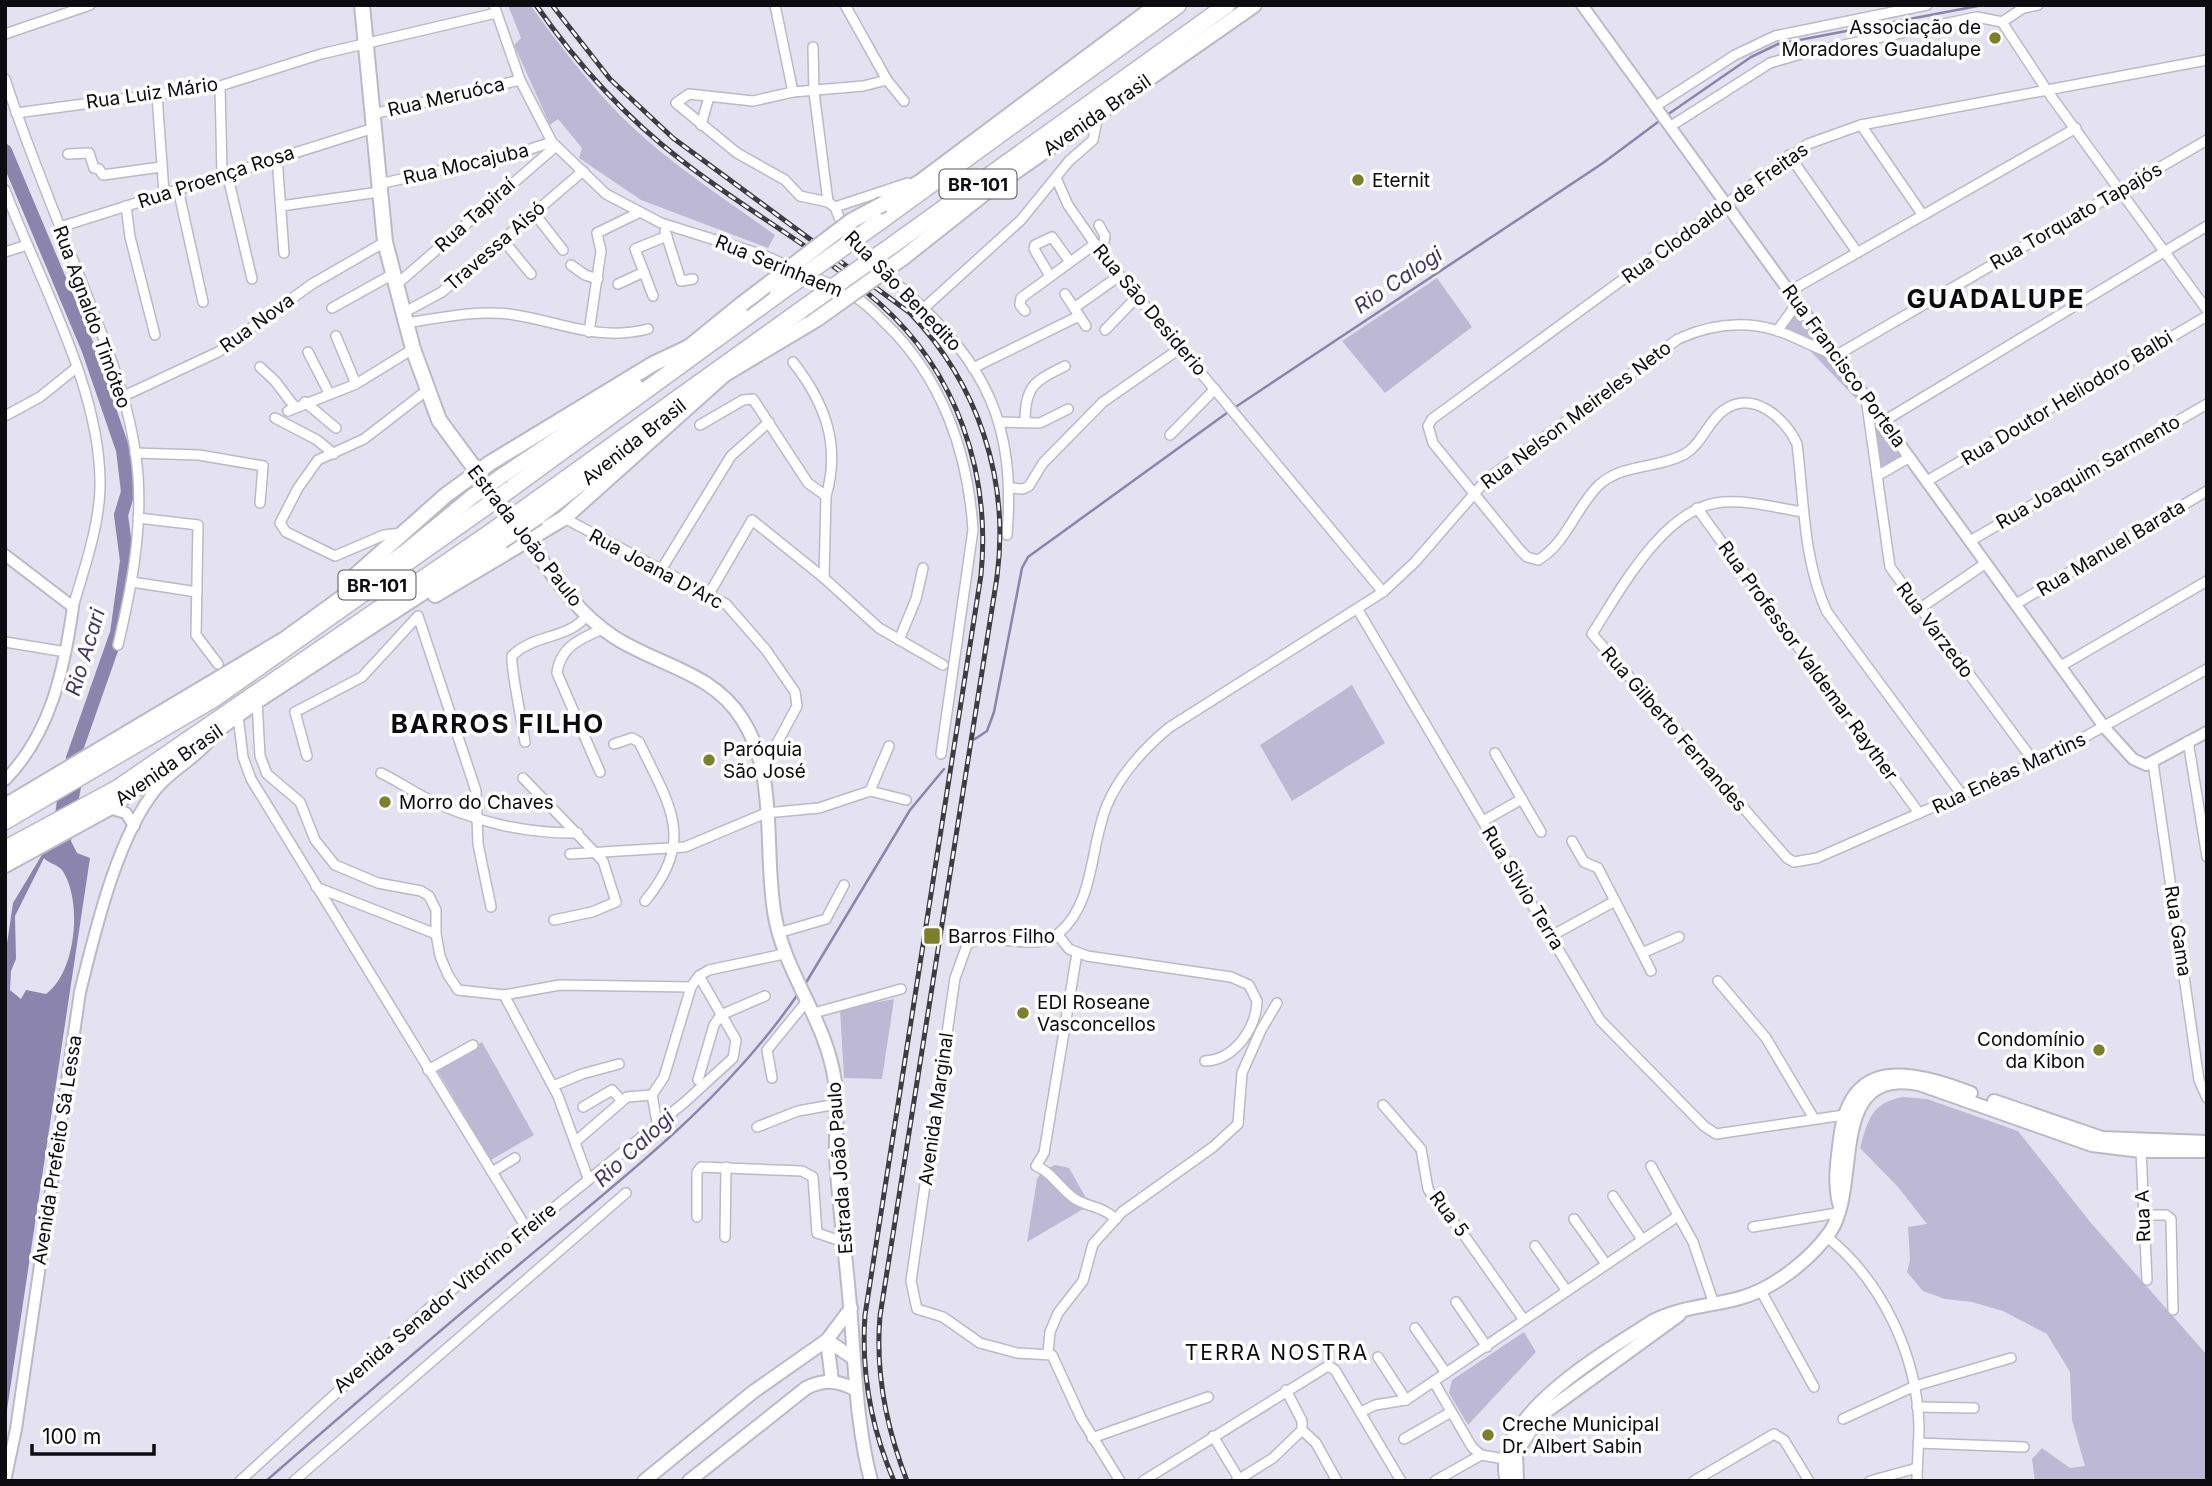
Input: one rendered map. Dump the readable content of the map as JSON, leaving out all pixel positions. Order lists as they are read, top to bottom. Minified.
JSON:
{"streets":{"highway":["Avenida Brasil","BR-101"],"main road":["Estrada João Paulo"],"street":["Rua Luiz Mário","Rua Meruóca","Rua Mocajuba","Rua Proença Rosa","Rua Clodoaldo de Freitas","Rua Tapiraí","Rua Torquato Tapajós","Travessa Aisó","Rua Serinhaem","Rua Sāo Benedito","Rua Sāo Desiderio","Rua Agnaldo Timóteo","Rua Nova","Rua Francisco Portela","Rua Doutor Heliodoro Balbi","Rua Nelson Meireles Neto","Rua Joaquim Sarmento","Rua Manuel Barata","Rua Joana D'Arc","Rua Varzedo","Rua Professor Valdemar Rayther","Rua Gilberto Fernandes","Rua Enéas Martins","Rua Silvio Terra","Rua Gama","Avenida Marginal","Avenida Prefeito Sá Lessa","Rua 5","Rua A","Avenida Senador Vitorino Freire"]},"crossings":[["Rua Luiz Mário","Rua Serinhaem"],["Rua Luiz Mário","Rua Agnaldo Timóteo"],["Rua Luiz Mário","Estrada João Paulo"],["Rua Meruóca","Rua Proença Rosa"],["Rua Meruóca","Rua Serinhaem"],["Rua Meruóca","Estrada João Paulo"],["Avenida Brasil","Avenida Prefeito Sá Lessa"],["Rua Mocajuba","Rua Tapiraí"],["Rua Mocajuba","Rua Serinhaem"],["Rua Mocajuba","Estrada João Paulo"],["Rua Proença Rosa","Rua Agnaldo Timóteo"],["Rua Proença Rosa","Estrada João Paulo"],["Rua Clodoaldo de Freitas","Rua Francisco Portela"],["Rua Clodoaldo de Freitas","Rua Nelson Meireles Neto"],["Rua Tapiraí","Rua Serinhaem"],["Rua Tapiraí","Estrada João Paulo"],["Rua Torquato Tapajós","Rua Francisco Portela"],["Rua Torquato Tapajós","Rua Nelson Meireles Neto"],["Travessa Aisó","Rua Serinhaem"],["Travessa Aisó","Estrada João Paulo"],["Rua Sāo Desiderio","Rua Nelson Meireles Neto"],["Rua Agnaldo Timóteo","Rua Nova"],["Rua Nova","Estrada João Paulo"],["Rua Francisco Portela","Rua Doutor Heliodoro Balbi"],["Rua Francisco Portela","Rua Nelson Meireles Neto"],["Rua Francisco Portela","Rua Joaquim Sarmento"],["Rua Francisco Portela","Rua Manuel Barata"],["Rua Francisco Portela","Rua Varzedo"],["Rua Francisco Portela","Rua Enéas Martins"],["Rua Francisco Portela","Rua Gama"],["Rua Nelson Meireles Neto","Rua Silvio Terra"],["Rua Nelson Meireles Neto","Avenida Marginal"],["Estrada João Paulo","Rua Joana D'Arc"],["Rua Varzedo","Rua Enéas Martins"],["Rua Professor Valdemar Rayther","Rua Gilberto Fernandes"],["Rua Professor Valdemar Rayther","Rua Enéas Martins"],["Rua Gilberto Fernandes","Rua Enéas Martins"]],"districts":["GUADALUPE","BARROS FILHO","TERRA NOSTRA"],"water":["Rio Calogi","Rio Acari"],"places":{"other":["Associação de Moradores Guadalupe","Eternit","Paróquia São José","Morro do Chaves","EDI Roseane Vasconcellos","Condomínio da Kibon","Creche Municipal Dr. Albert Sabin"],"transit":["Barros Filho"]},"scale_bar":"100 m"}
